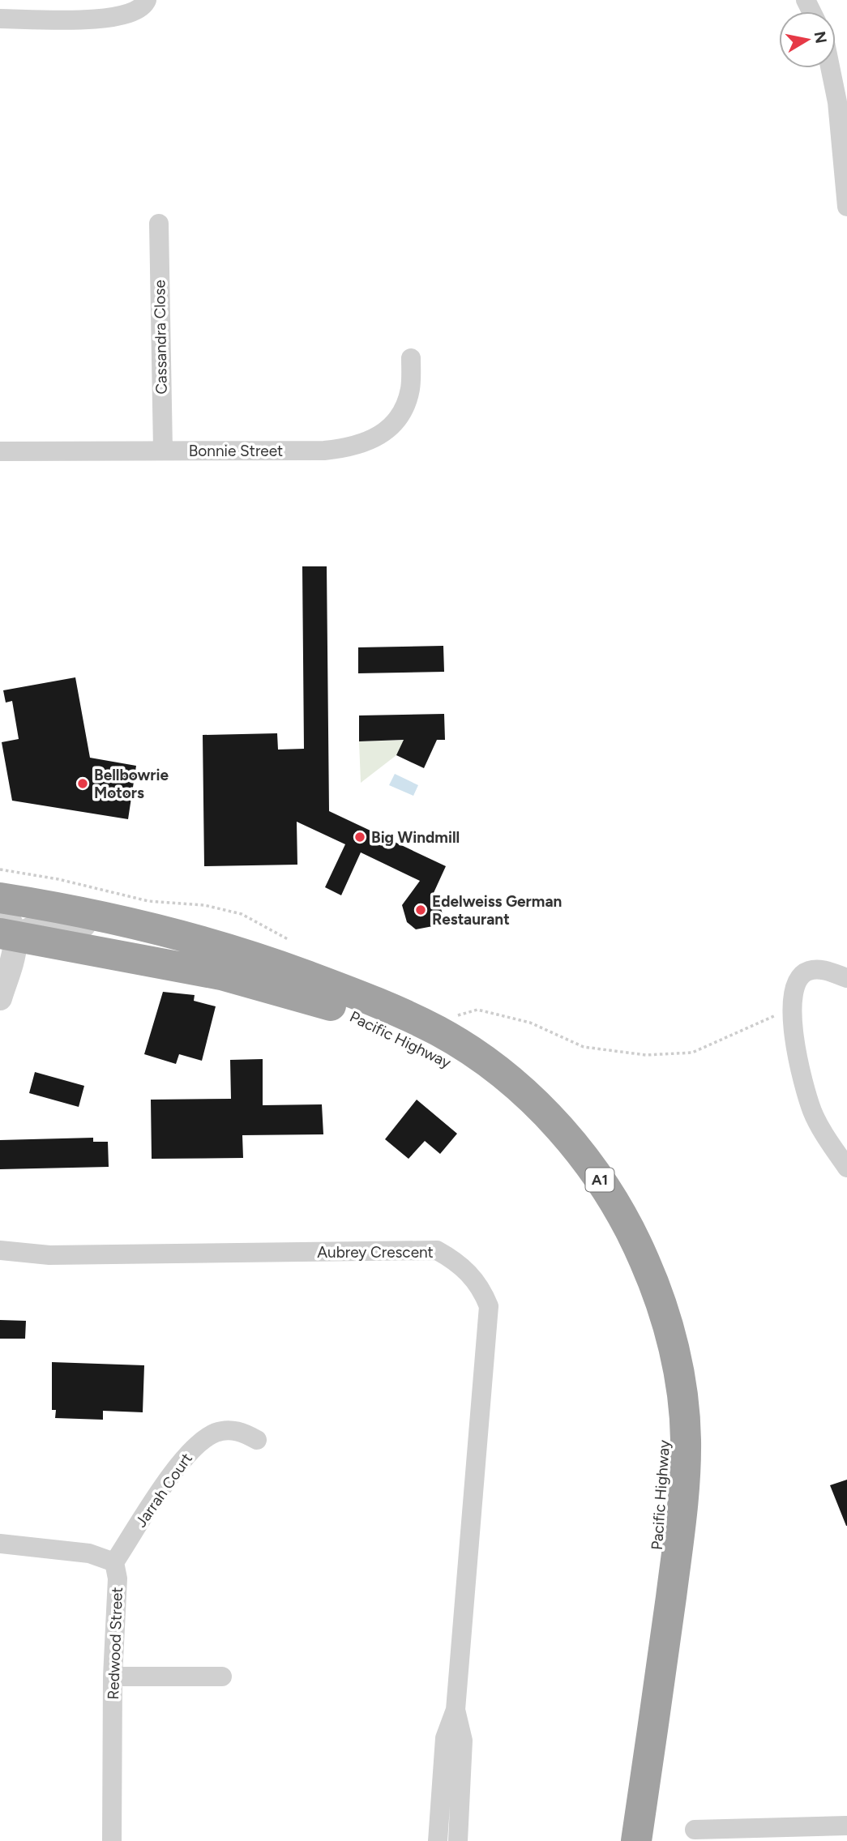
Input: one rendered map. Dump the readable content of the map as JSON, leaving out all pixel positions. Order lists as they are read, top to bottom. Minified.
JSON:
{"streets":{"highway":["Pacific Highway","A1"],"street":["Cassandra Close","Bonnie Street","Aubrey Crescent","Jarrah Court","Redwood Street"]},"crossings":[["Cassandra Close","Bonnie Street"],["Jarrah Court","Redwood Street"]],"places":["Bellbowrie Motors","Big Windmill","Edelweiss German Restaurant"],"north":"right"}
